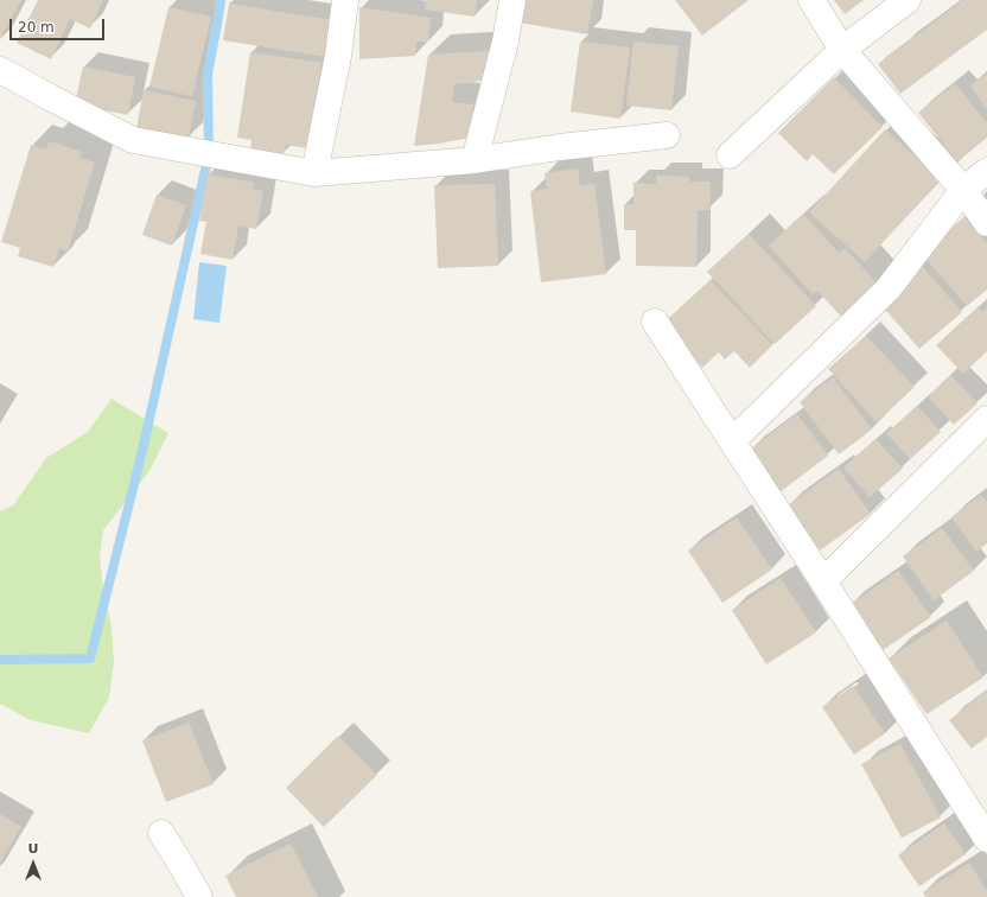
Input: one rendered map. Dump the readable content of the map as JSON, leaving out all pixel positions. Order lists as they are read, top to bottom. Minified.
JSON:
{"scale_bar":"20 m","north":"top"}
